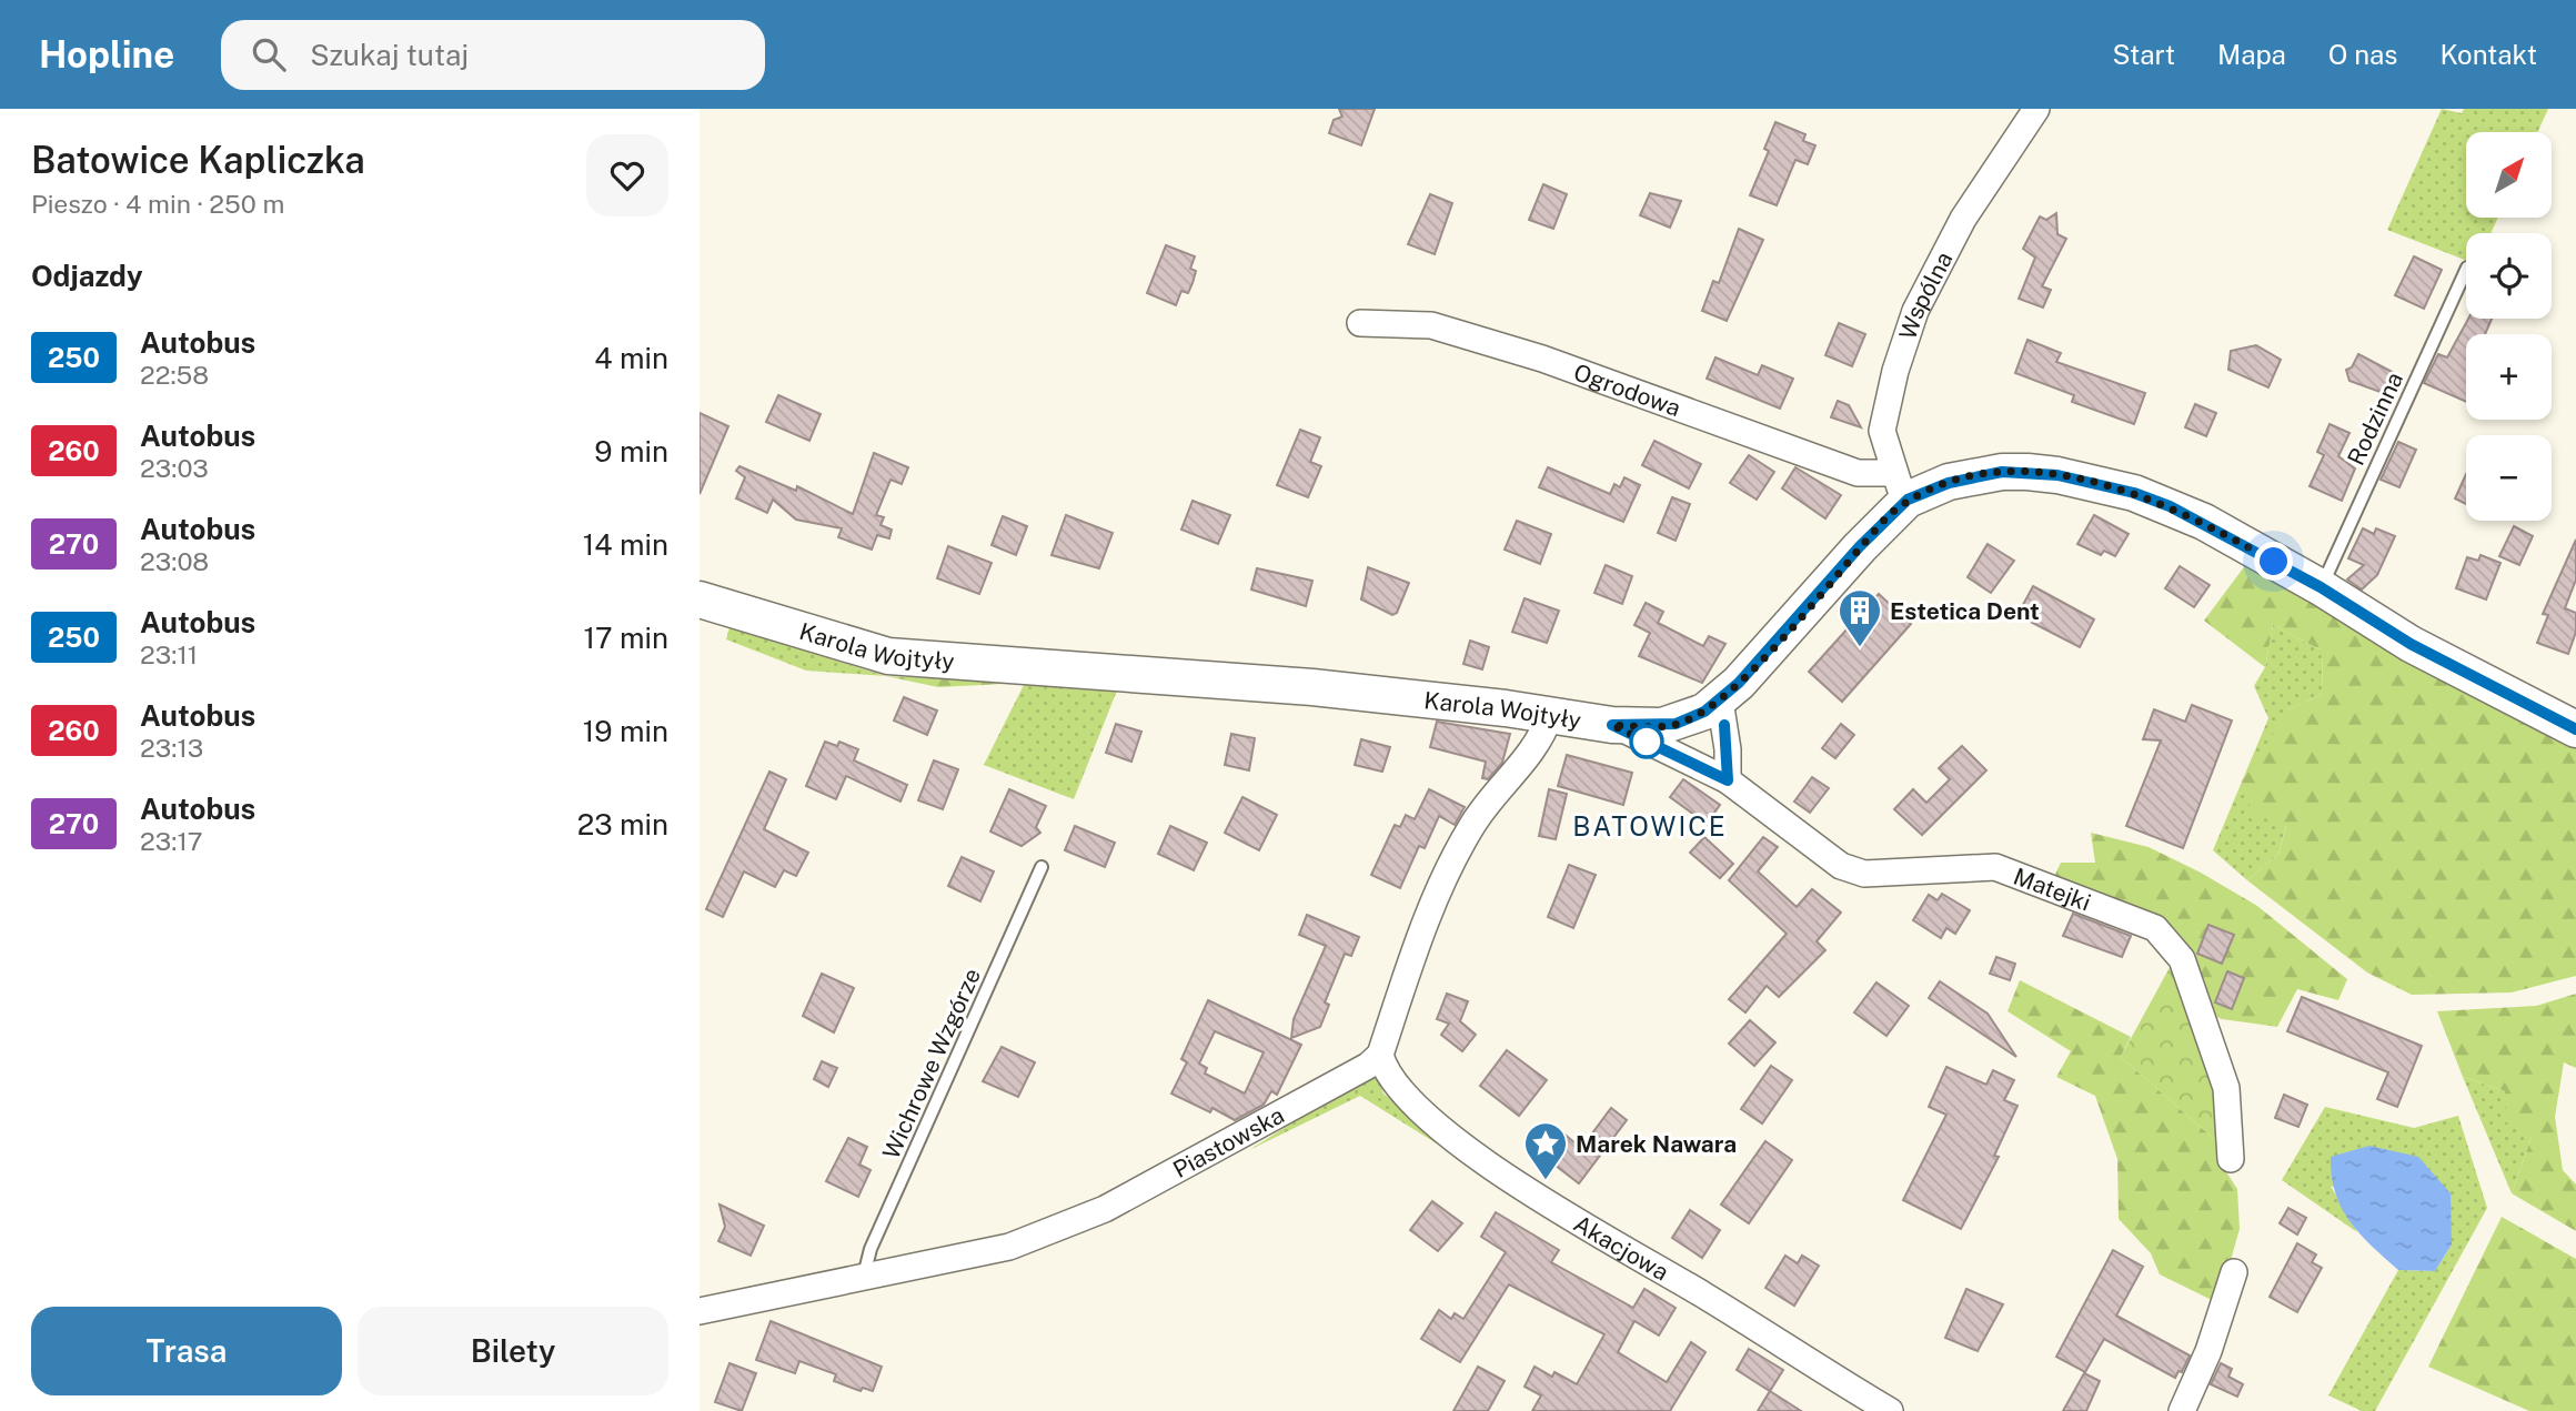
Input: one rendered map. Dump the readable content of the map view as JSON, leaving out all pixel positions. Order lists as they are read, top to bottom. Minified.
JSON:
{"streets":{"street":["Wspólna","Ogrodowa","Karola Wojtyły","Matejki","Piastowska","Akacjowa"],"lane":["Rodzinna","Wichrowe Wzgórze"]},"crossings":[["Wspólna","Ogrodowa"],["Wspólna","Karola Wojtyły"],["Ogrodowa","Karola Wojtyły"],["Rodzinna","Karola Wojtyły"],["Karola Wojtyły","Matejki"],["Wichrowe Wzgórze","Piastowska"],["Piastowska","Akacjowa"]],"districts":["BATOWICE"],"places":{"building":["Estetica Dent"],"place":["Marek Nawara"]},"lines":["bus line 250"],"north":"top right","page":{"header":"Hopline","search":"Szukaj tutaj","nav":["Start","Mapa","O nas","Kontakt"],"heading":[["Batowice Kapliczka","Pieszo · 4 min · 250 m"],"Odjazdy"],"map_buttons":["+","−"],"list":[{"mark":"250","name":"Autobus","note":"22:58","value":"4 min"},{"mark":"260","name":"Autobus","note":"23:03","value":"9 min"},{"mark":"270","name":"Autobus","note":"23:08","value":"14 min"},{"mark":"250","name":"Autobus","note":"23:11","value":"17 min"},{"mark":"260","name":"Autobus","note":"23:13","value":"19 min"},{"mark":"270","name":"Autobus","note":"23:17","value":"23 min"}],"buttons":["Trasa","Bilety"]}}
